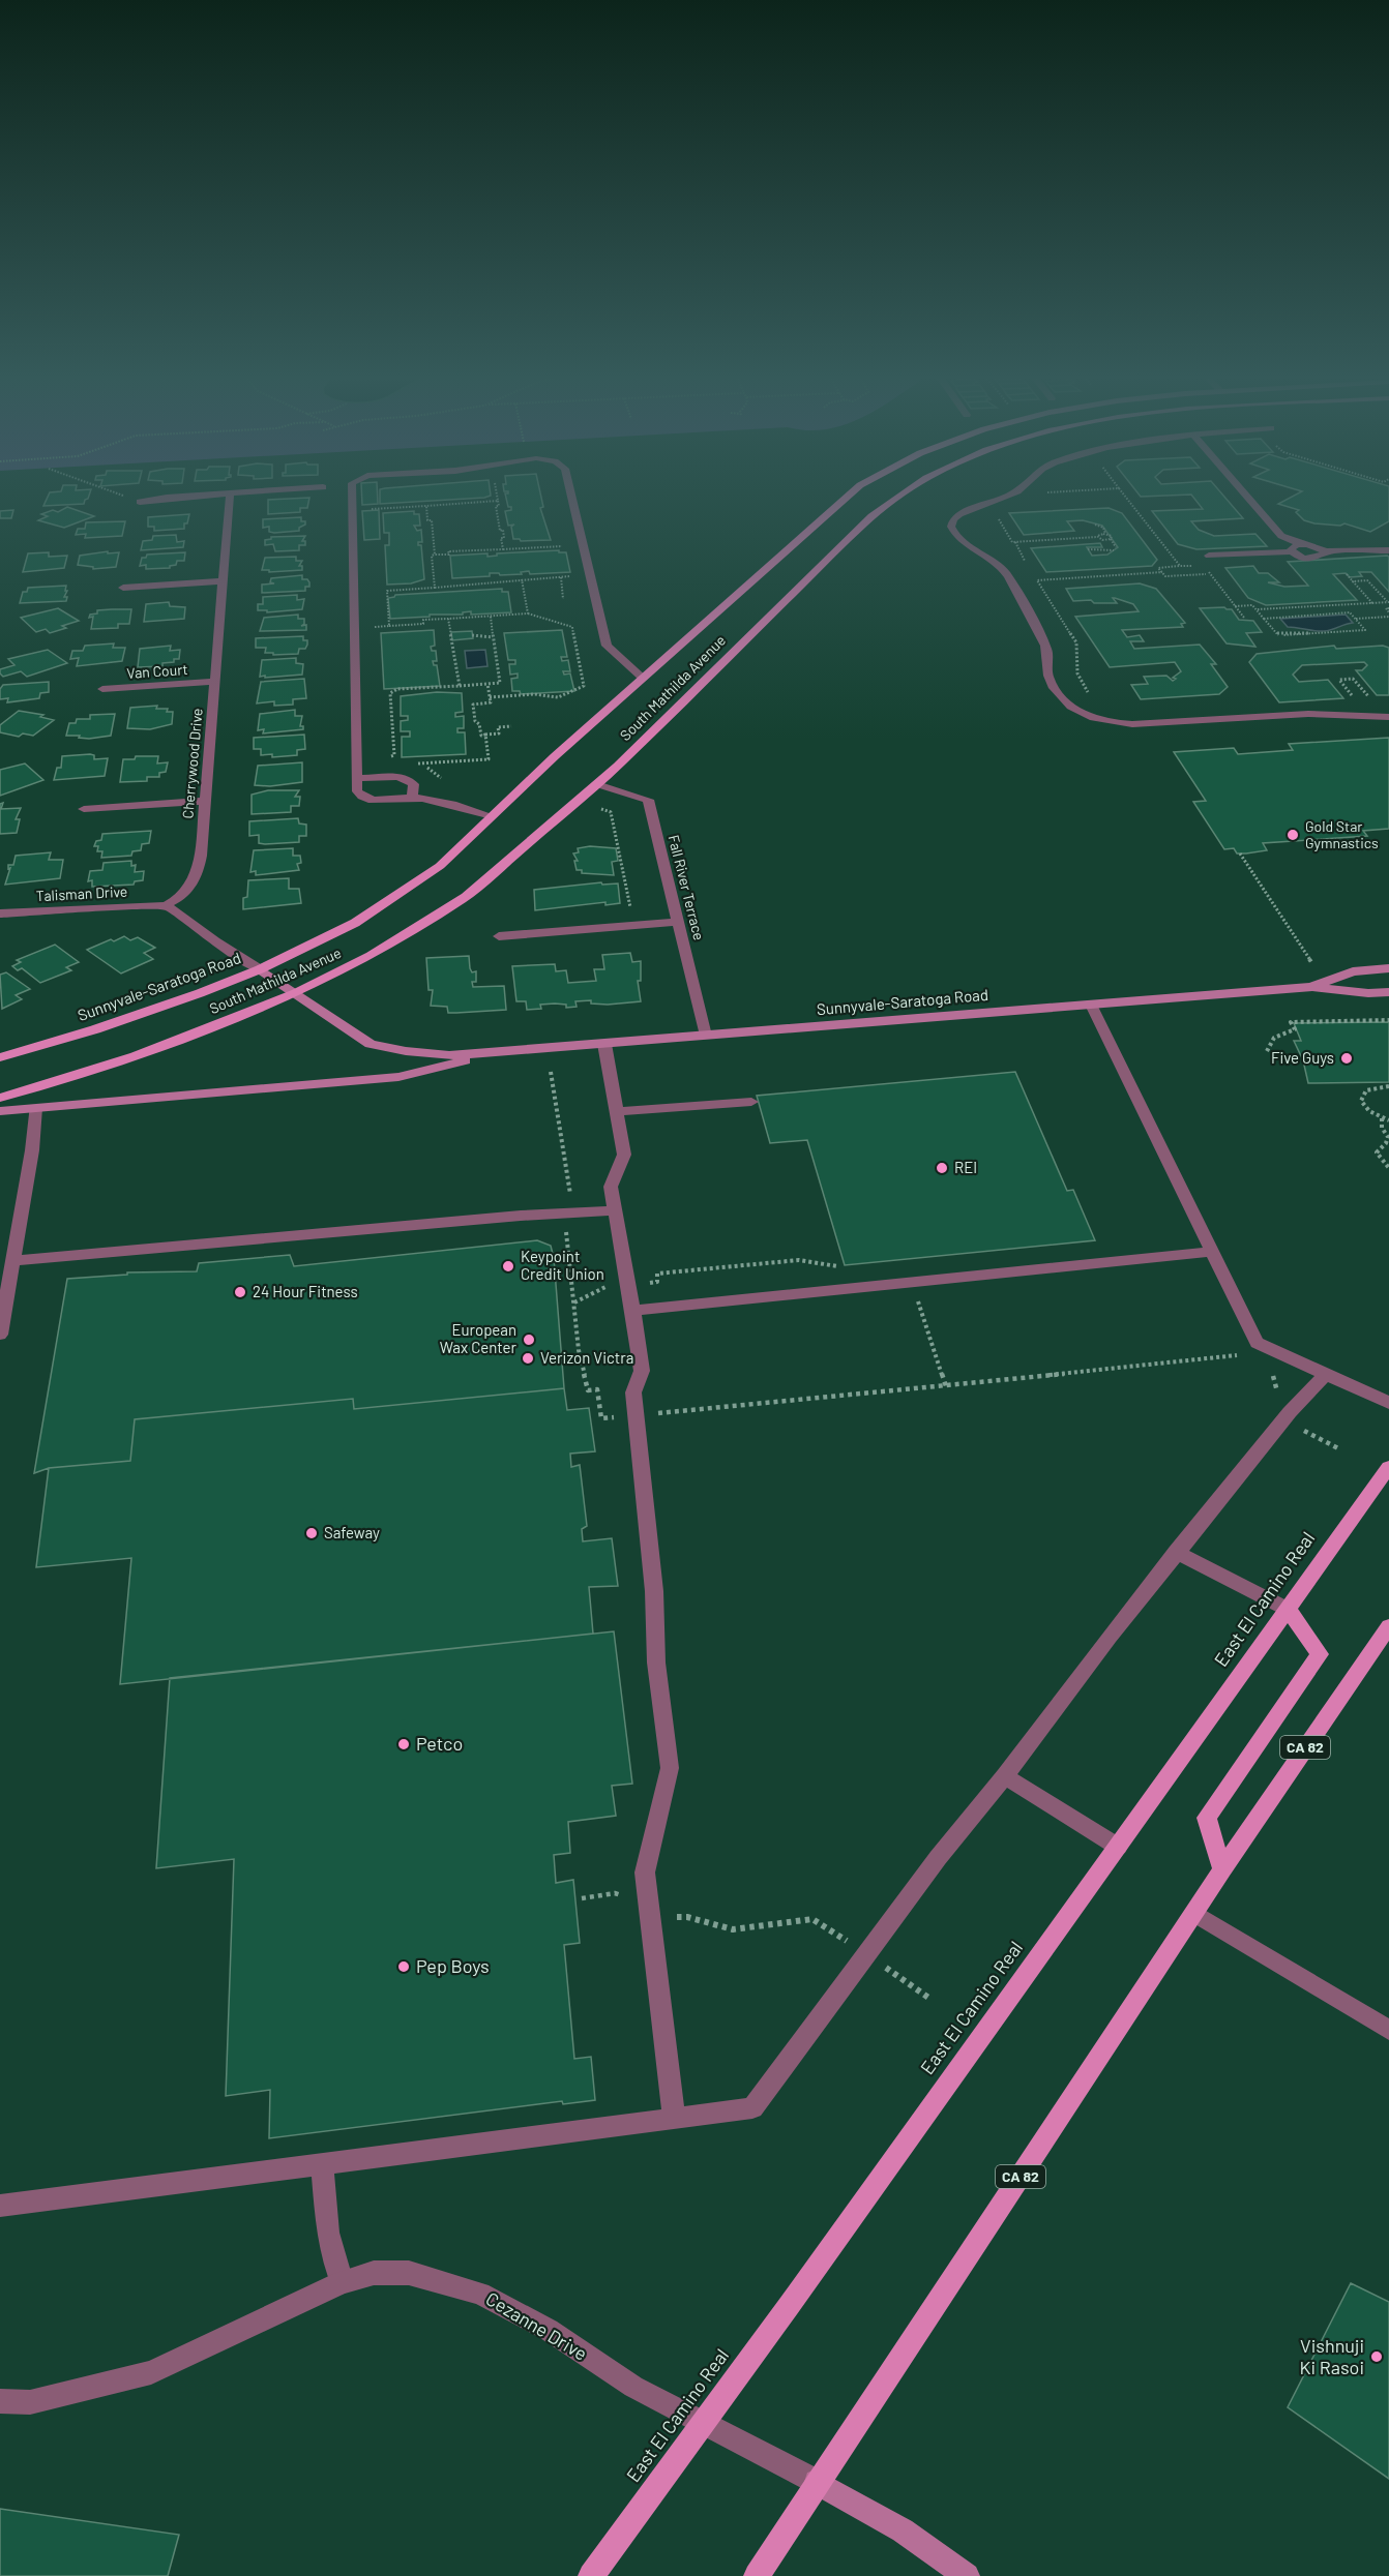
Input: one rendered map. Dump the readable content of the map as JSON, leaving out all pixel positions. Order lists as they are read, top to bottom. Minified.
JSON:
{"streets":{"main road":["South Mathilda Avenue","Sunnyvale-Saratoga Road","East El Camino Real","CA 82","Cezanne Drive"],"street":["Van Court","Cherrywood Drive","Fall River Terrace","Talisman Drive"]},"crossings":[["Van Court","Cherrywood Drive"],["South Mathilda Avenue","Fall River Terrace"],["South Mathilda Avenue","Sunnyvale-Saratoga Road"],["Cherrywood Drive","Talisman Drive"],["Fall River Terrace","Sunnyvale-Saratoga Road"],["East El Camino Real","Cezanne Drive"],["CA 82","Cezanne Drive"]],"places":["Gold Star Gymnastics","Five Guys","REI","Keypoint Credit Union","24 Hour Fitness","European Wax Center","Verizon Victra","Safeway","Petco","Pep Boys","Vishnuji Ki Rasoi"]}
